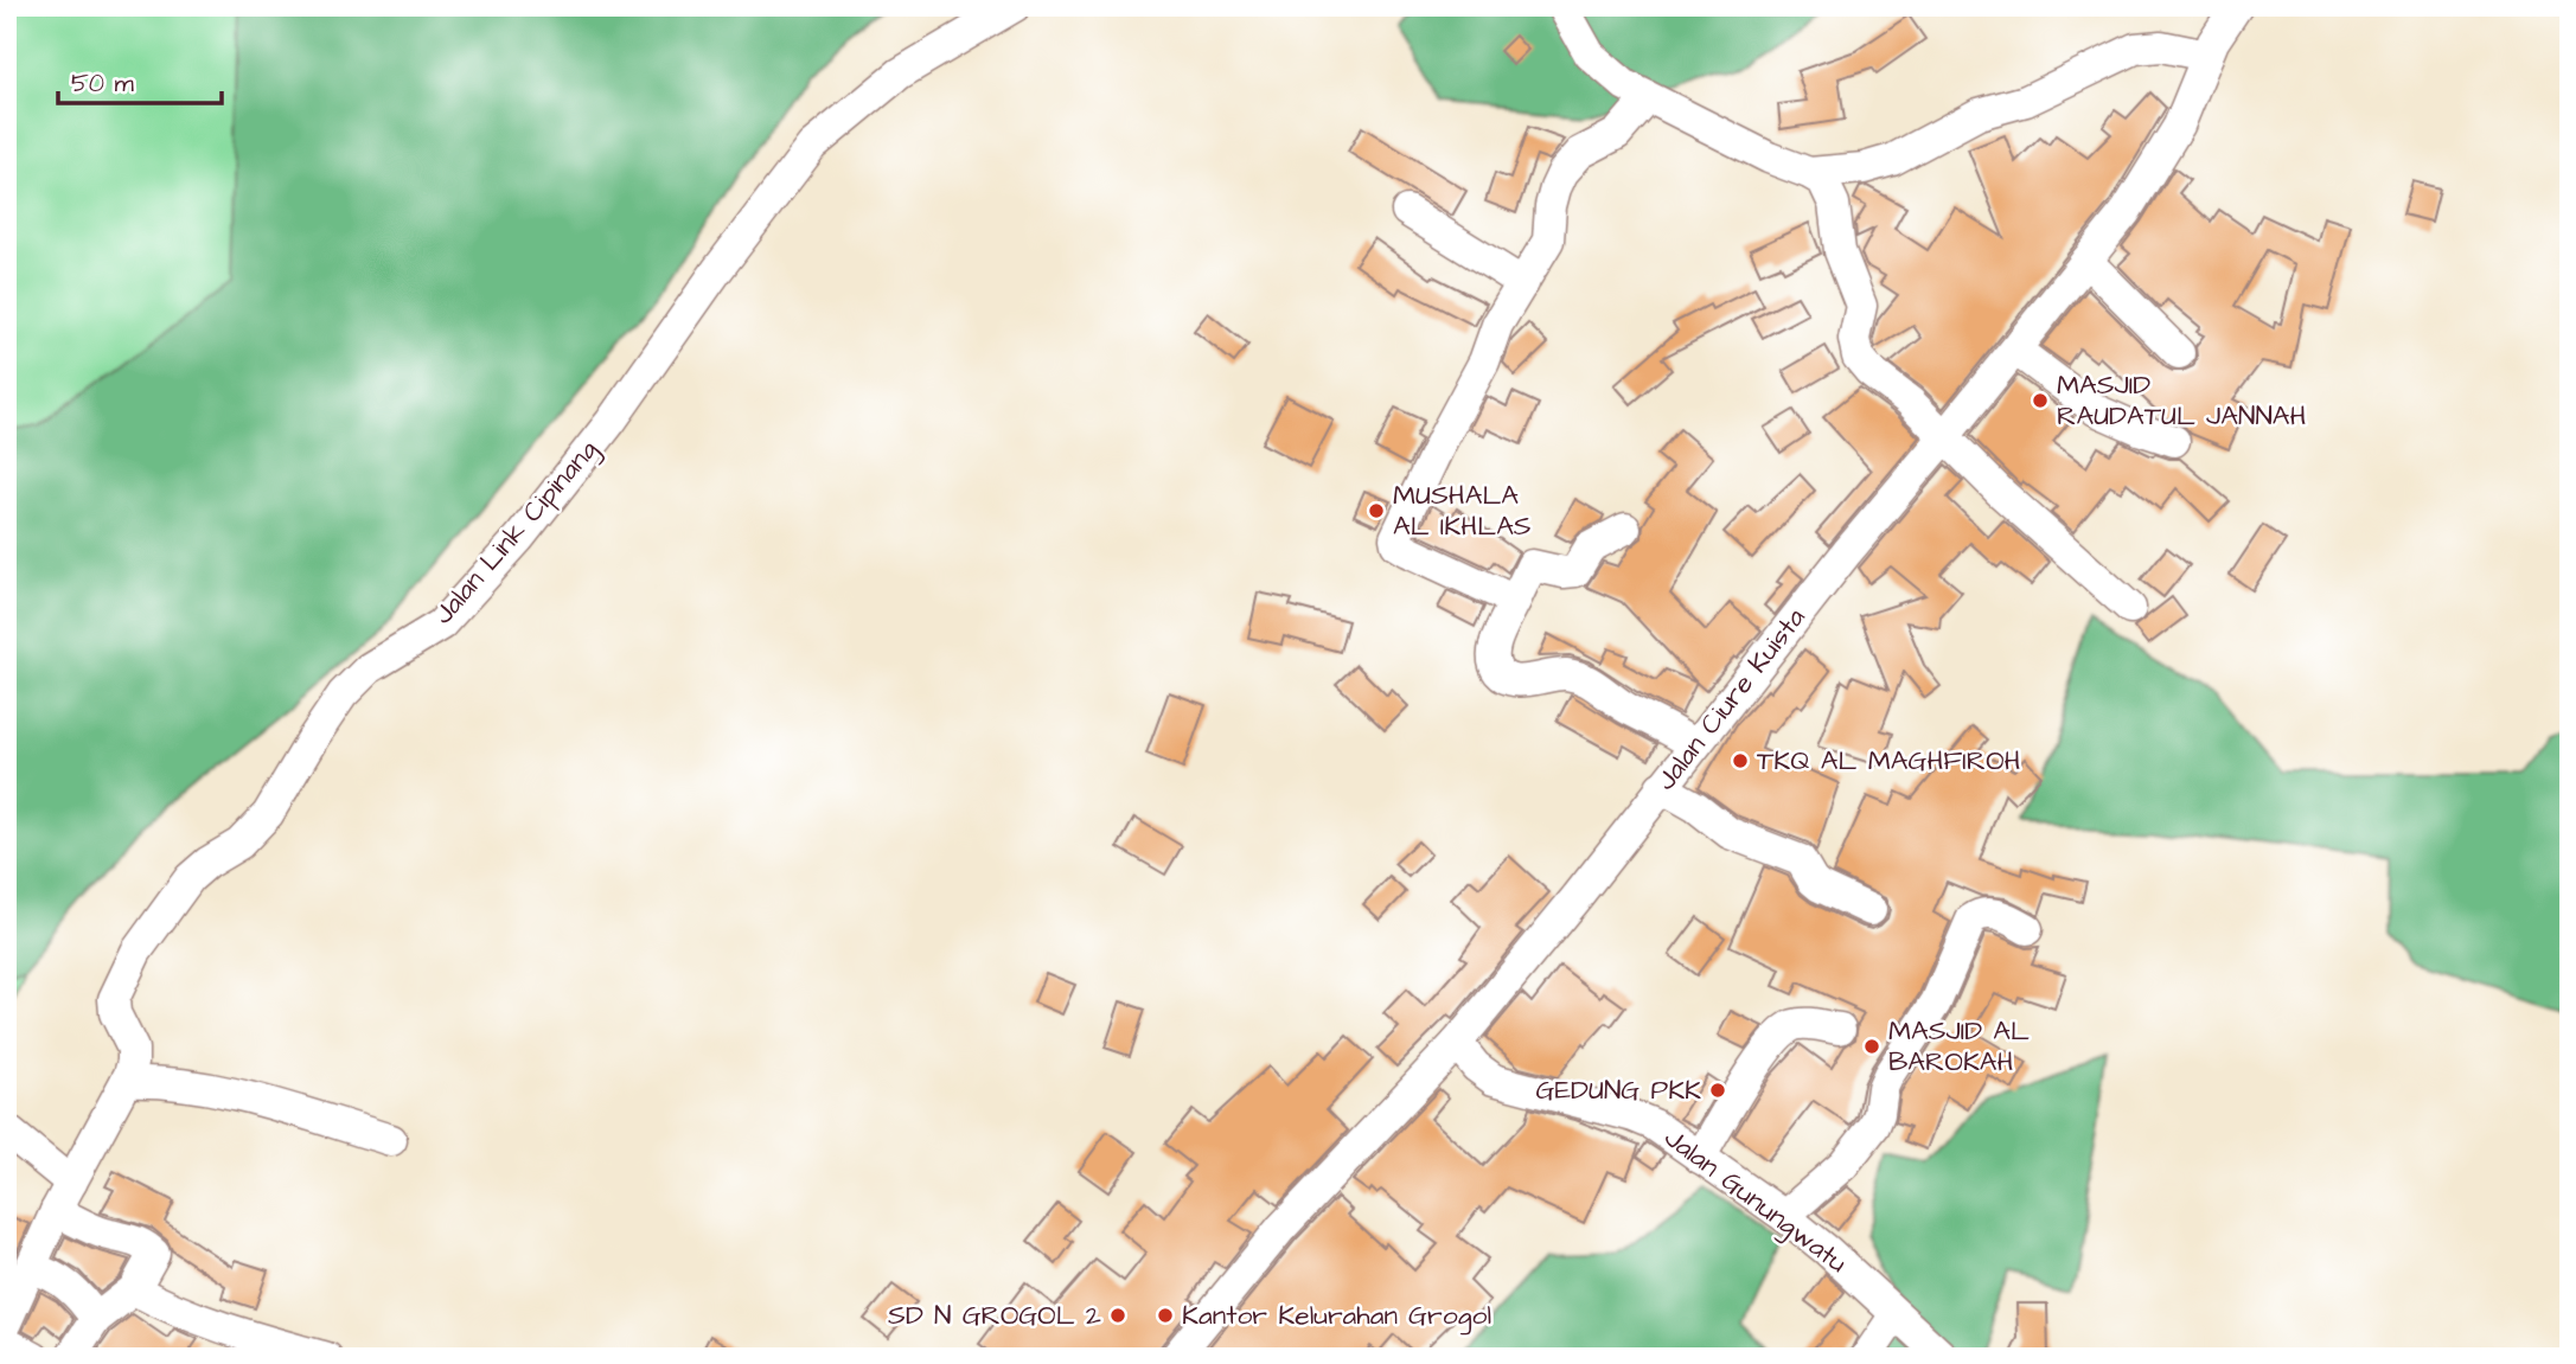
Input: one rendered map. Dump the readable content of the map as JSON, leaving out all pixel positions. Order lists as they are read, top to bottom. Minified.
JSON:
{"streets":{"street":["Jalan Link Cipinang","Jalan Ciure Kuista","Jalan Gunungwatu"]},"crossings":[["Jalan Ciure Kuista","Jalan Gunungwatu"]],"places":["MASJID RAUDATUL JANNAH","MUSHALA AL IKHLAS","TKQ AL MAGHFIROH","MASJID AL BAROKAH","GEDUNG PKK","SD N GROGOL 2","Kantor Kelurahan Grogol"],"scale_bar":"50 m"}
